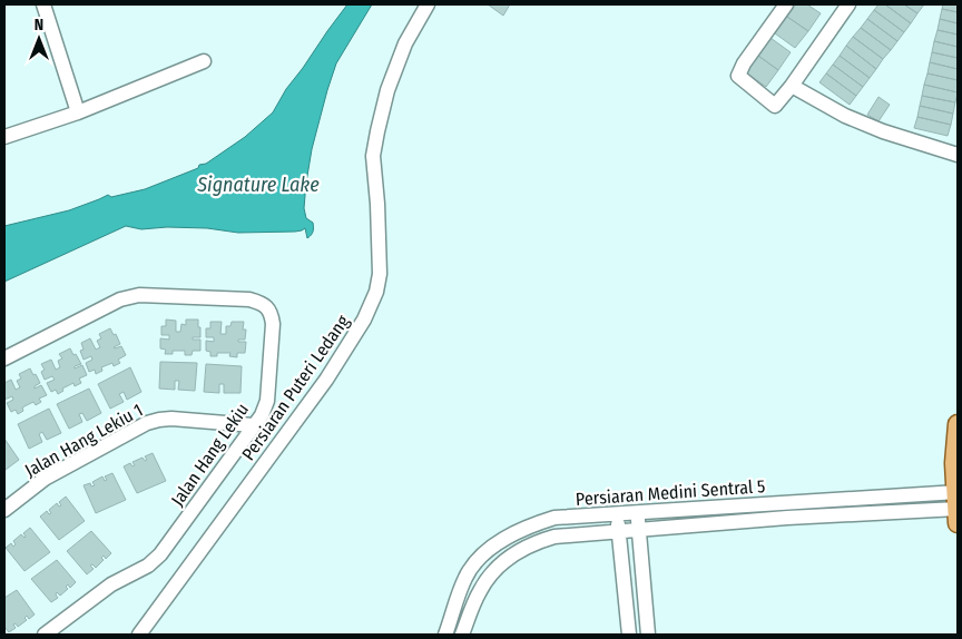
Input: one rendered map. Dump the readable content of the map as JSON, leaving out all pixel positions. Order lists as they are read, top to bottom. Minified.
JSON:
{"streets":{"street":["Persiaran Puteri Ledang","Jalan Hang Lekiu 1","Jalan Hang Lekiu","Persiaran Medini Sentral 5"]},"crossings":[["Jalan Hang Lekiu 1","Jalan Hang Lekiu"]],"water":["Signature Lake"],"north":"top"}
